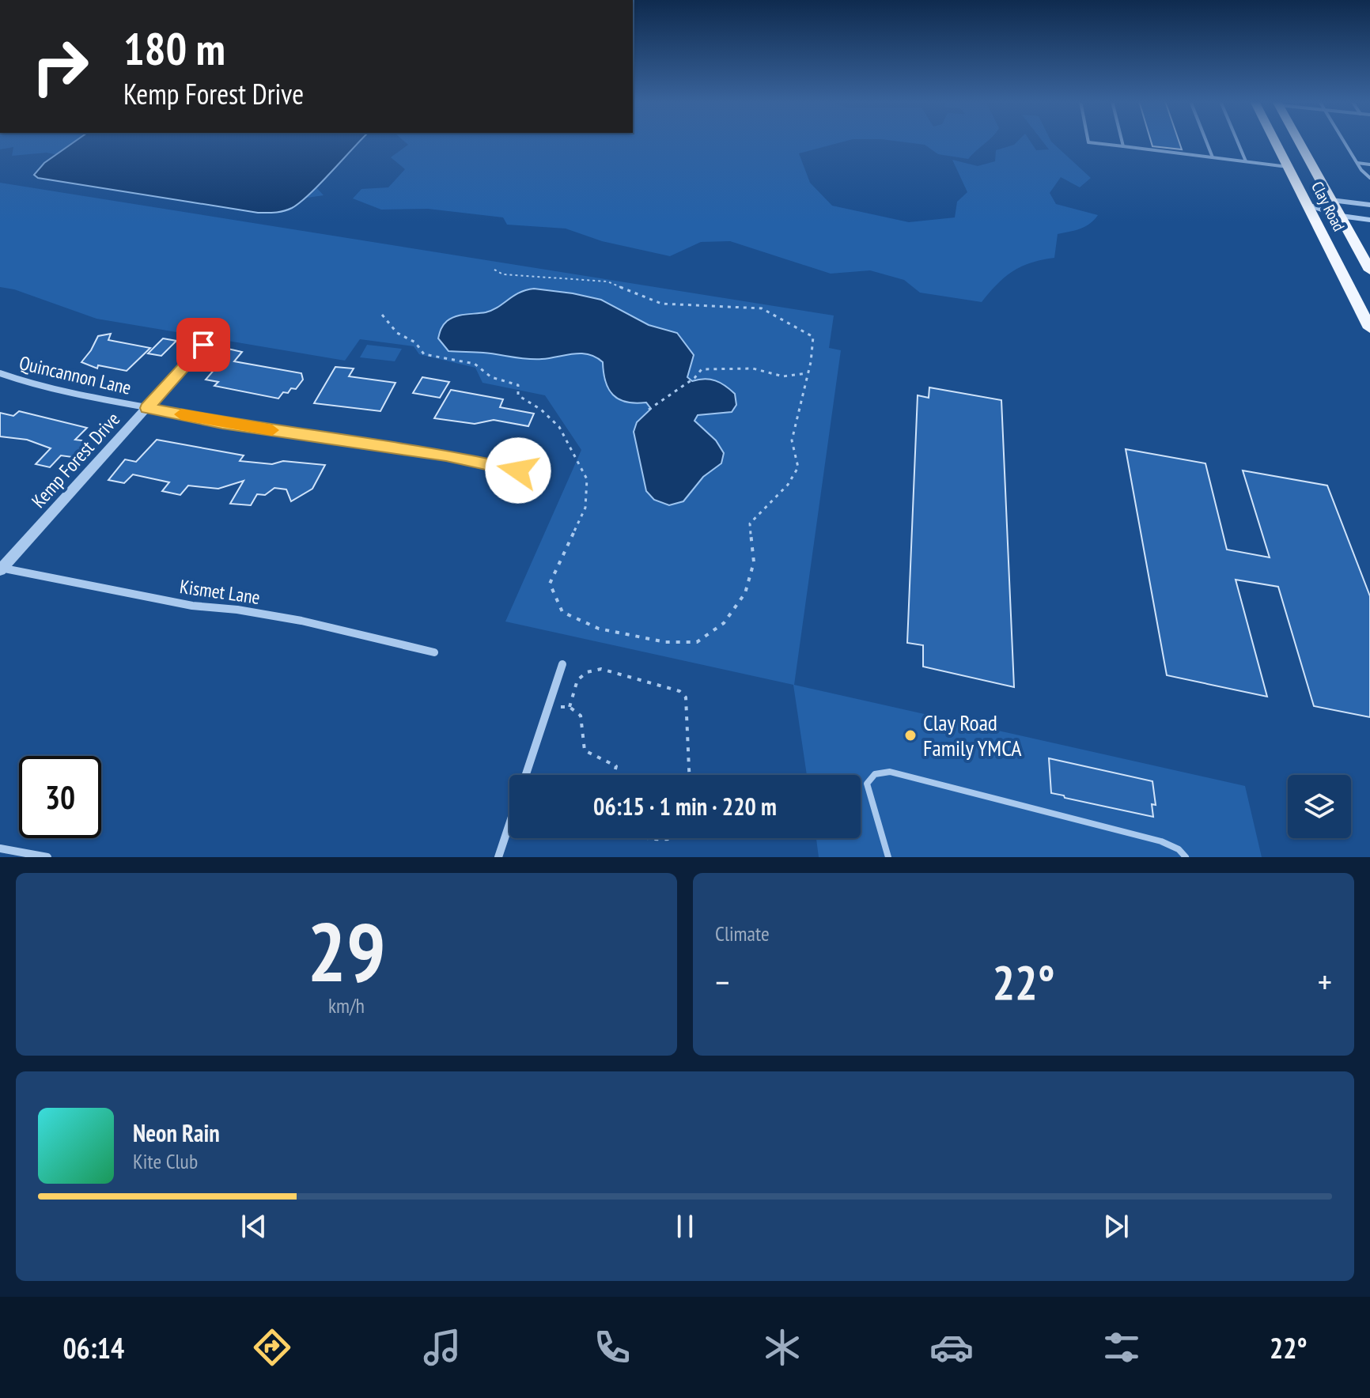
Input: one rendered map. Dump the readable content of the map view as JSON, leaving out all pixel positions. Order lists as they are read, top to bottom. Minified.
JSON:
{"streets":{"main road":["Clay Road"],"street":["Quincannon Lane","Kemp Forest Drive","Kismet Lane"]},"crossings":[["Quincannon Lane","Kemp Forest Drive"],["Kemp Forest Drive","Kismet Lane"]],"places":["Clay Road Family YMCA"],"page":{"turn":["180 m","Kemp Forest Drive"],"limit":"30","trip":"06:15 · 1 min · 220 m","tile":[["29","km/h"],"Climate"],"heat":["−","22°","+"],"song":["Neon Rain","Kite Club"],"tabs":["06:14","22°"]}}
